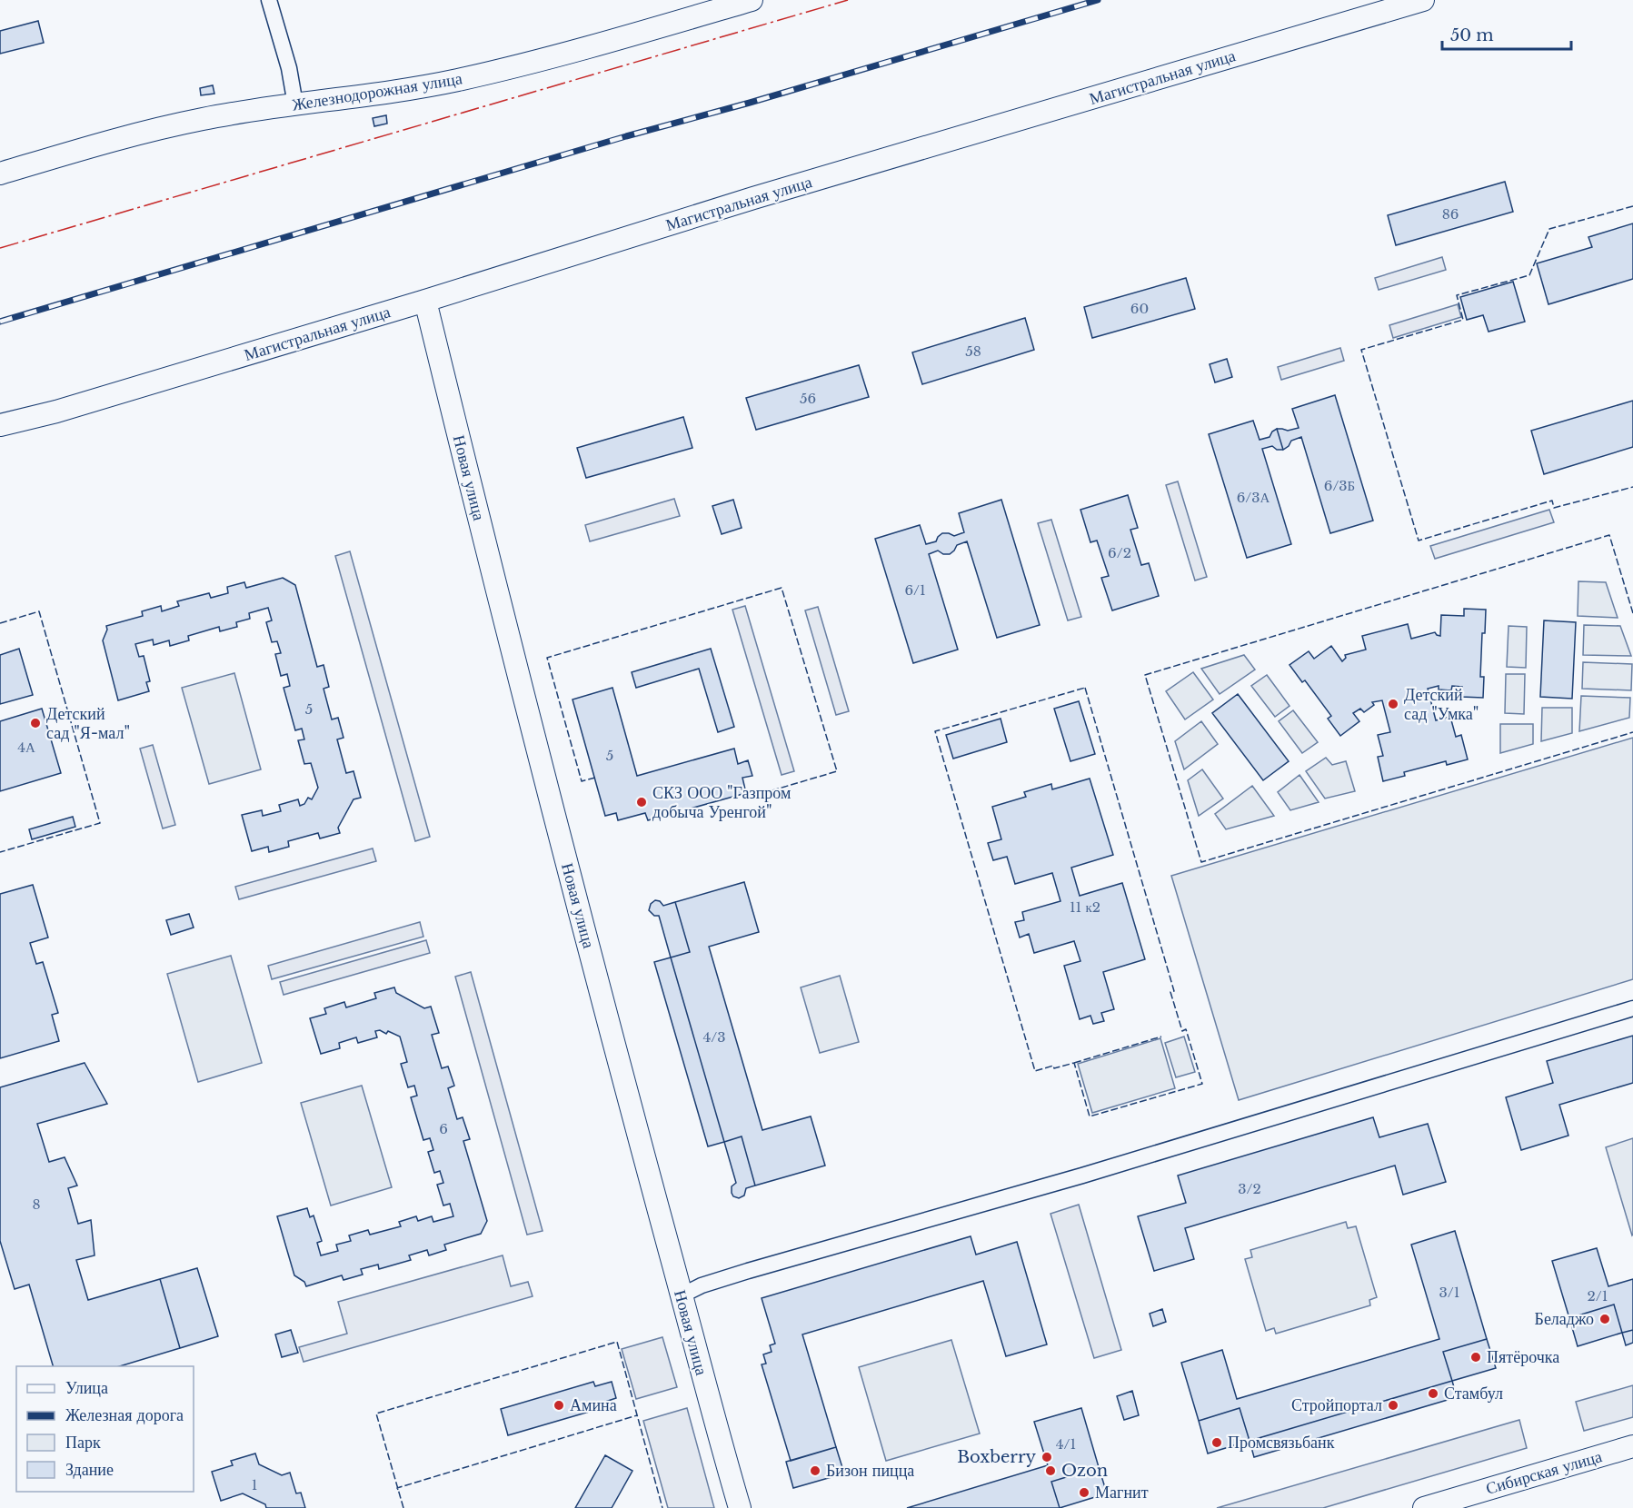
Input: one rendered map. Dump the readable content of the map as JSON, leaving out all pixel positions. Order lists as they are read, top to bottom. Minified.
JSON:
{"streets":{"main road":["Магистральная улица","Железнодорожная улица","Новая улица","Сибирская улица"]},"crossings":[["Магистральная улица","Новая улица"]],"places":["Детский сад \"Умка\"","Детский сад \"Я-мал\"","СКЗ ООО \"Газпром добыча Уренгой\"","Беладжо","Пятёрочка","Стамбул","Амина","Стройпортал","Промсвязьбанк","Boxberry","Бизон пицца","Ozon","Магнит"],"house_numbers":["86","60","58","56","6/3Б","6/3А","6/2","6/1","5","4А","5","11 к2","4/3","6","3/2","8","3/1","2/1","4/1","1"],"legend":["Улица","Железная дорога","Парк","Здание"],"scale_bar":"50 m"}
